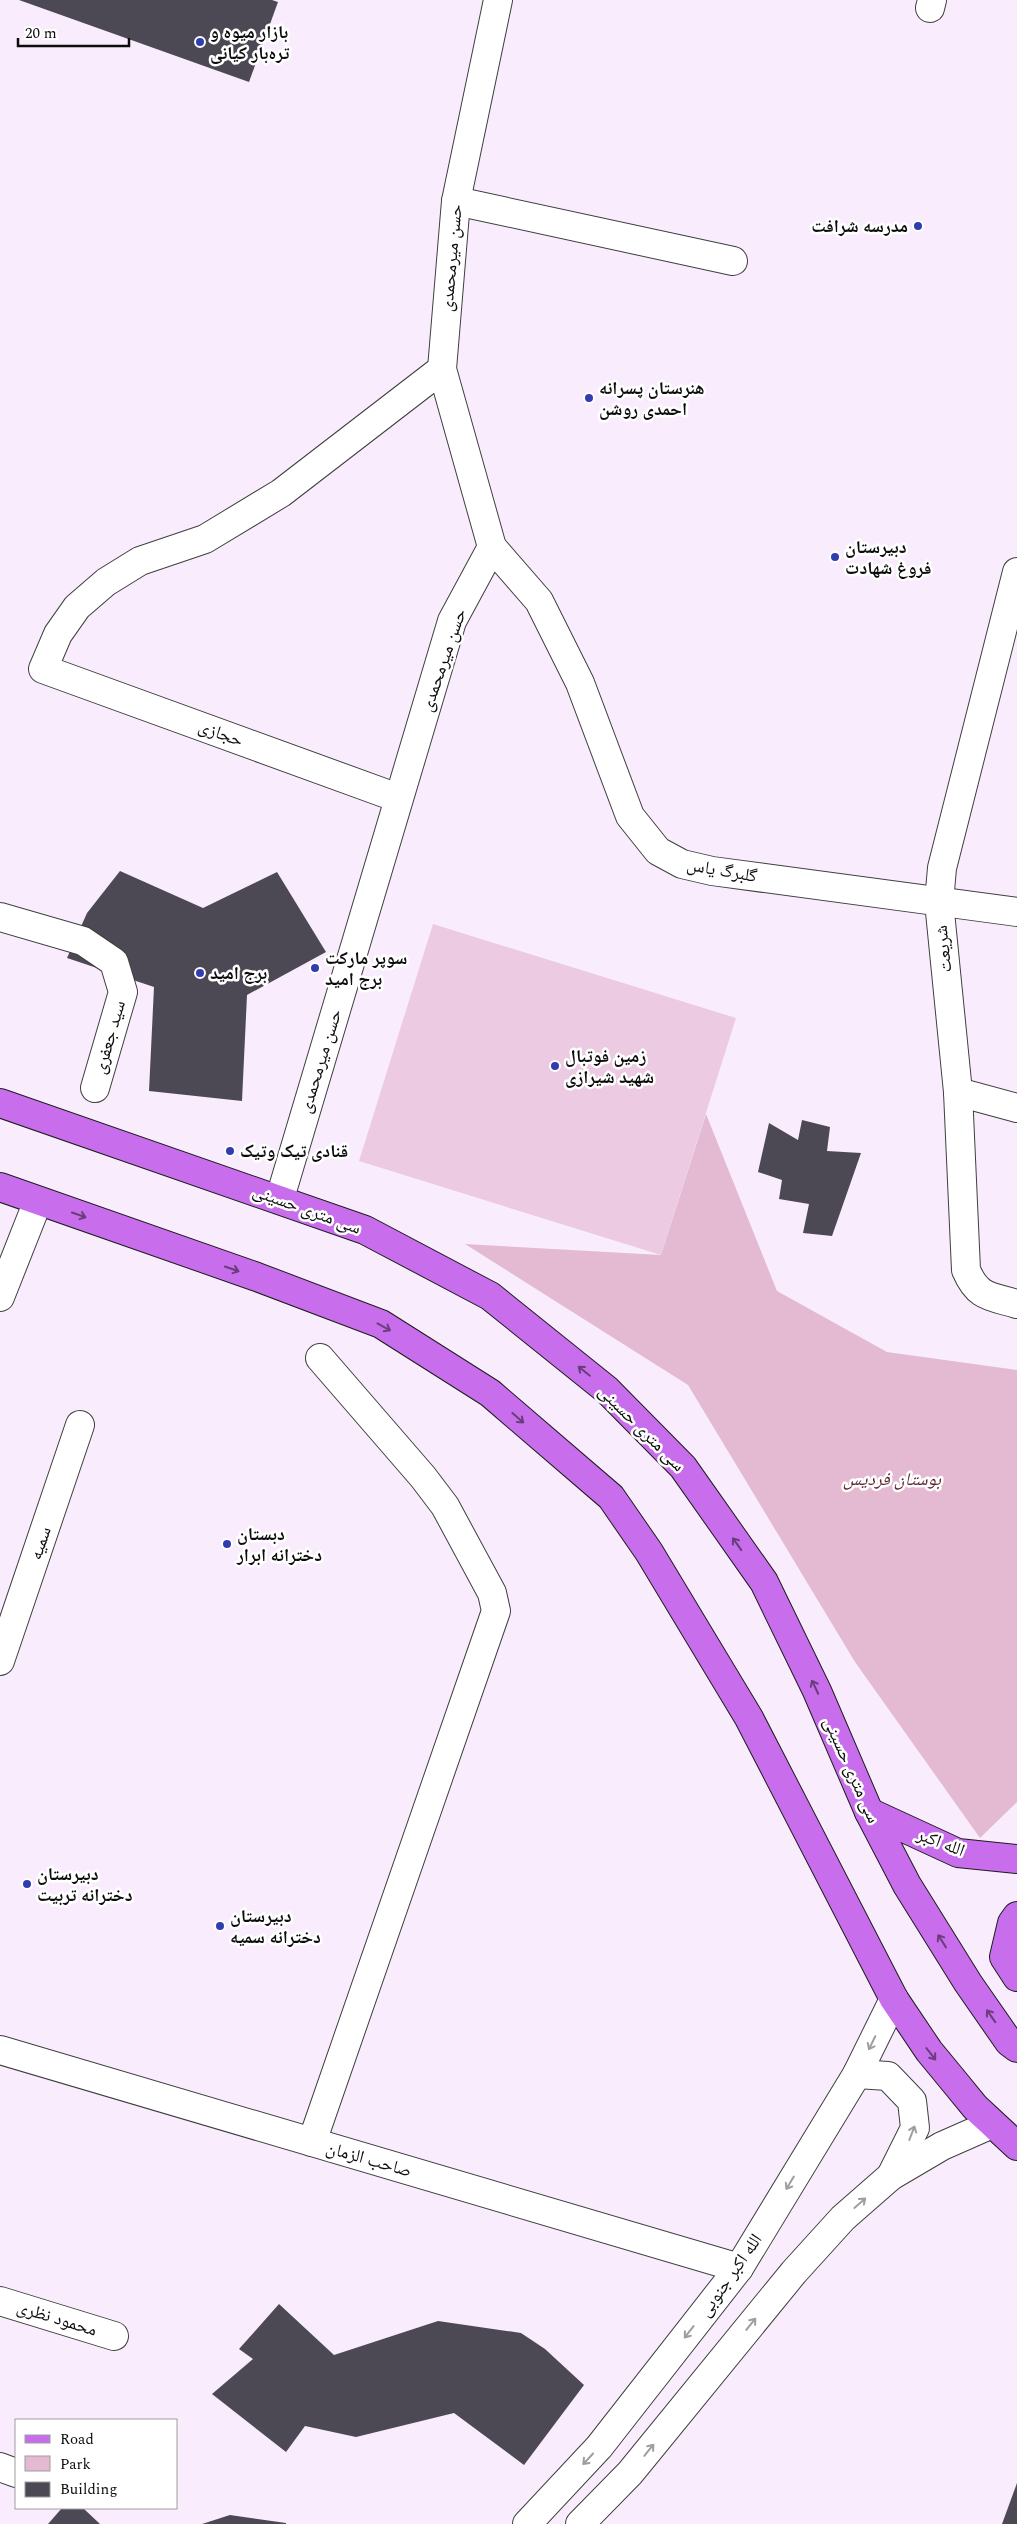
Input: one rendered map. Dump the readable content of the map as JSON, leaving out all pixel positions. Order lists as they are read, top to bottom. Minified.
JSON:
{"streets":{"main road":["سی متری حسینی","الله اکبر"],"street":["حسن میرمحمدی","حجازی","گلبرگ یاس","شریعت","سید جعفری","سمیه","صاحب الزمان","الله اکبر جنوبی","محمود نظری"]},"crossings":[["حسن میرمحمدی","حجازی"],["حسن میرمحمدی","گلبرگ یاس"],["حسن میرمحمدی","سی متری حسینی"],["گلبرگ یاس","شریعت"],["سی متری حسینی","الله اکبر"],["صاحب الزمان","الله اکبر جنوبی"]],"parks":["بوستان فردیس"],"places":["بازار میوه و تره‌بار کیانی","مدرسه شرافت","هنرستان پسرانه احمدی روشن","دبیرستان فروغ شهادت","سوپر مارکت برج امید","برج امید","زمین فوتبال شهید شیرازی","قنادی تیک وتیک","دبستان دخترانه ابرار","دبیرستان دخترانه تربیت","دبیرستان دخترانه سمیه"],"legend":["Road","Park","Building"],"scale_bar":"20 m"}
